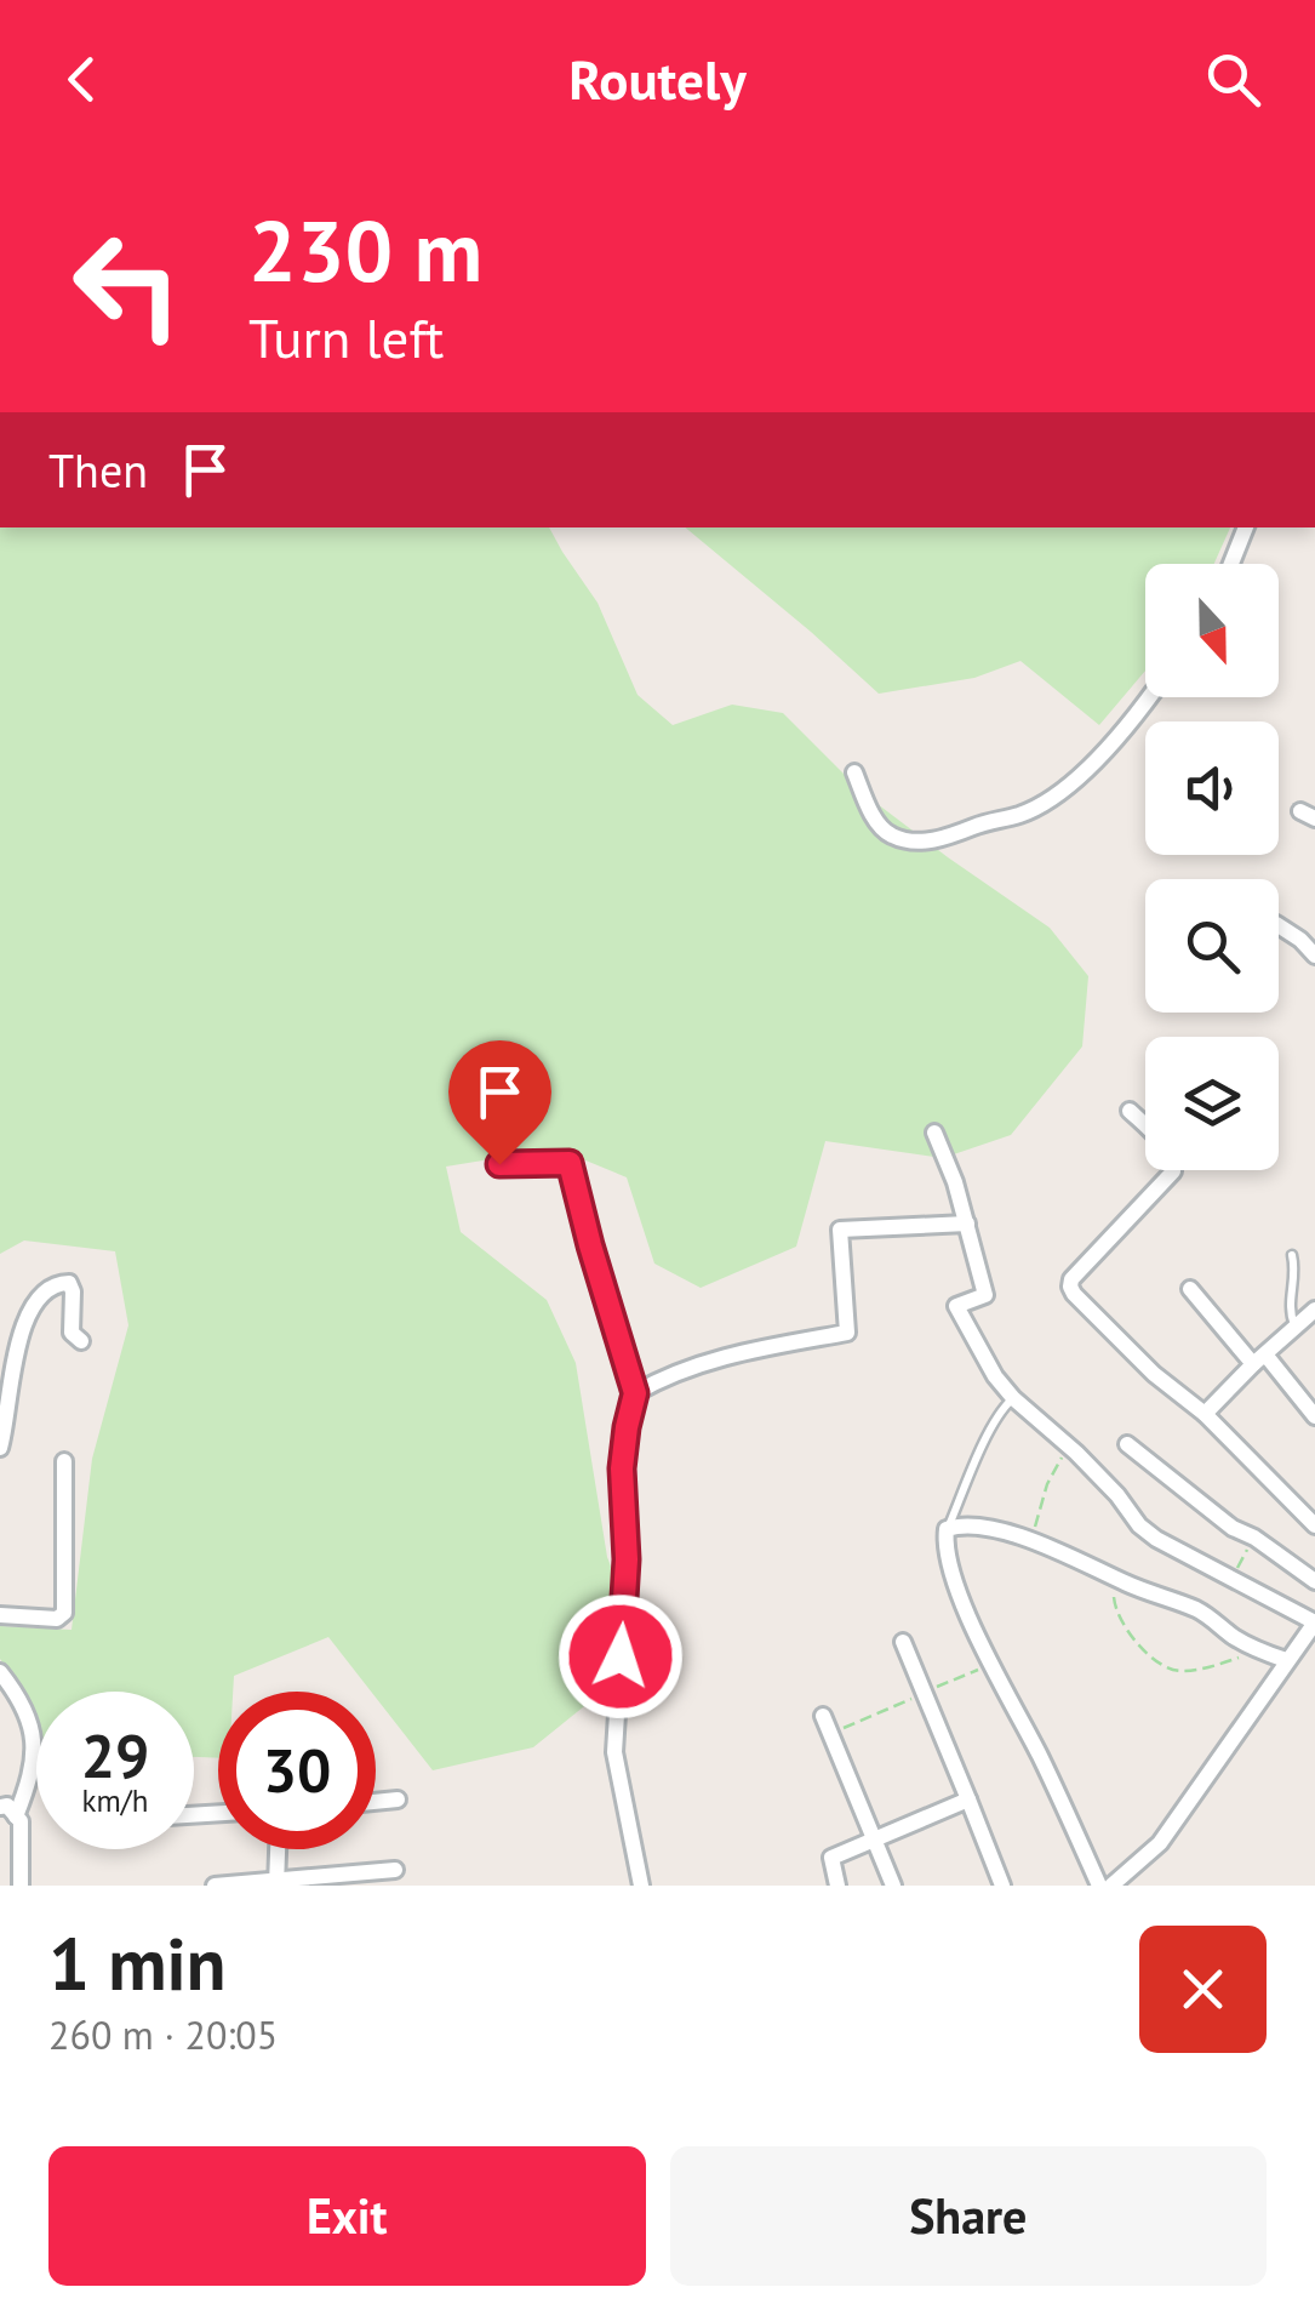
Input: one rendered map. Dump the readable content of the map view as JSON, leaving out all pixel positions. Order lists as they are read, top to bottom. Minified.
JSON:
{"north":"bottom","page":{"header":"Routely","turn":["230 m","Turn left"],"then":"Then","speed":"29 km/h","limit":"30","heading":["1 min","260 m · 20:05"],"buttons":["Exit","Share"]}}
